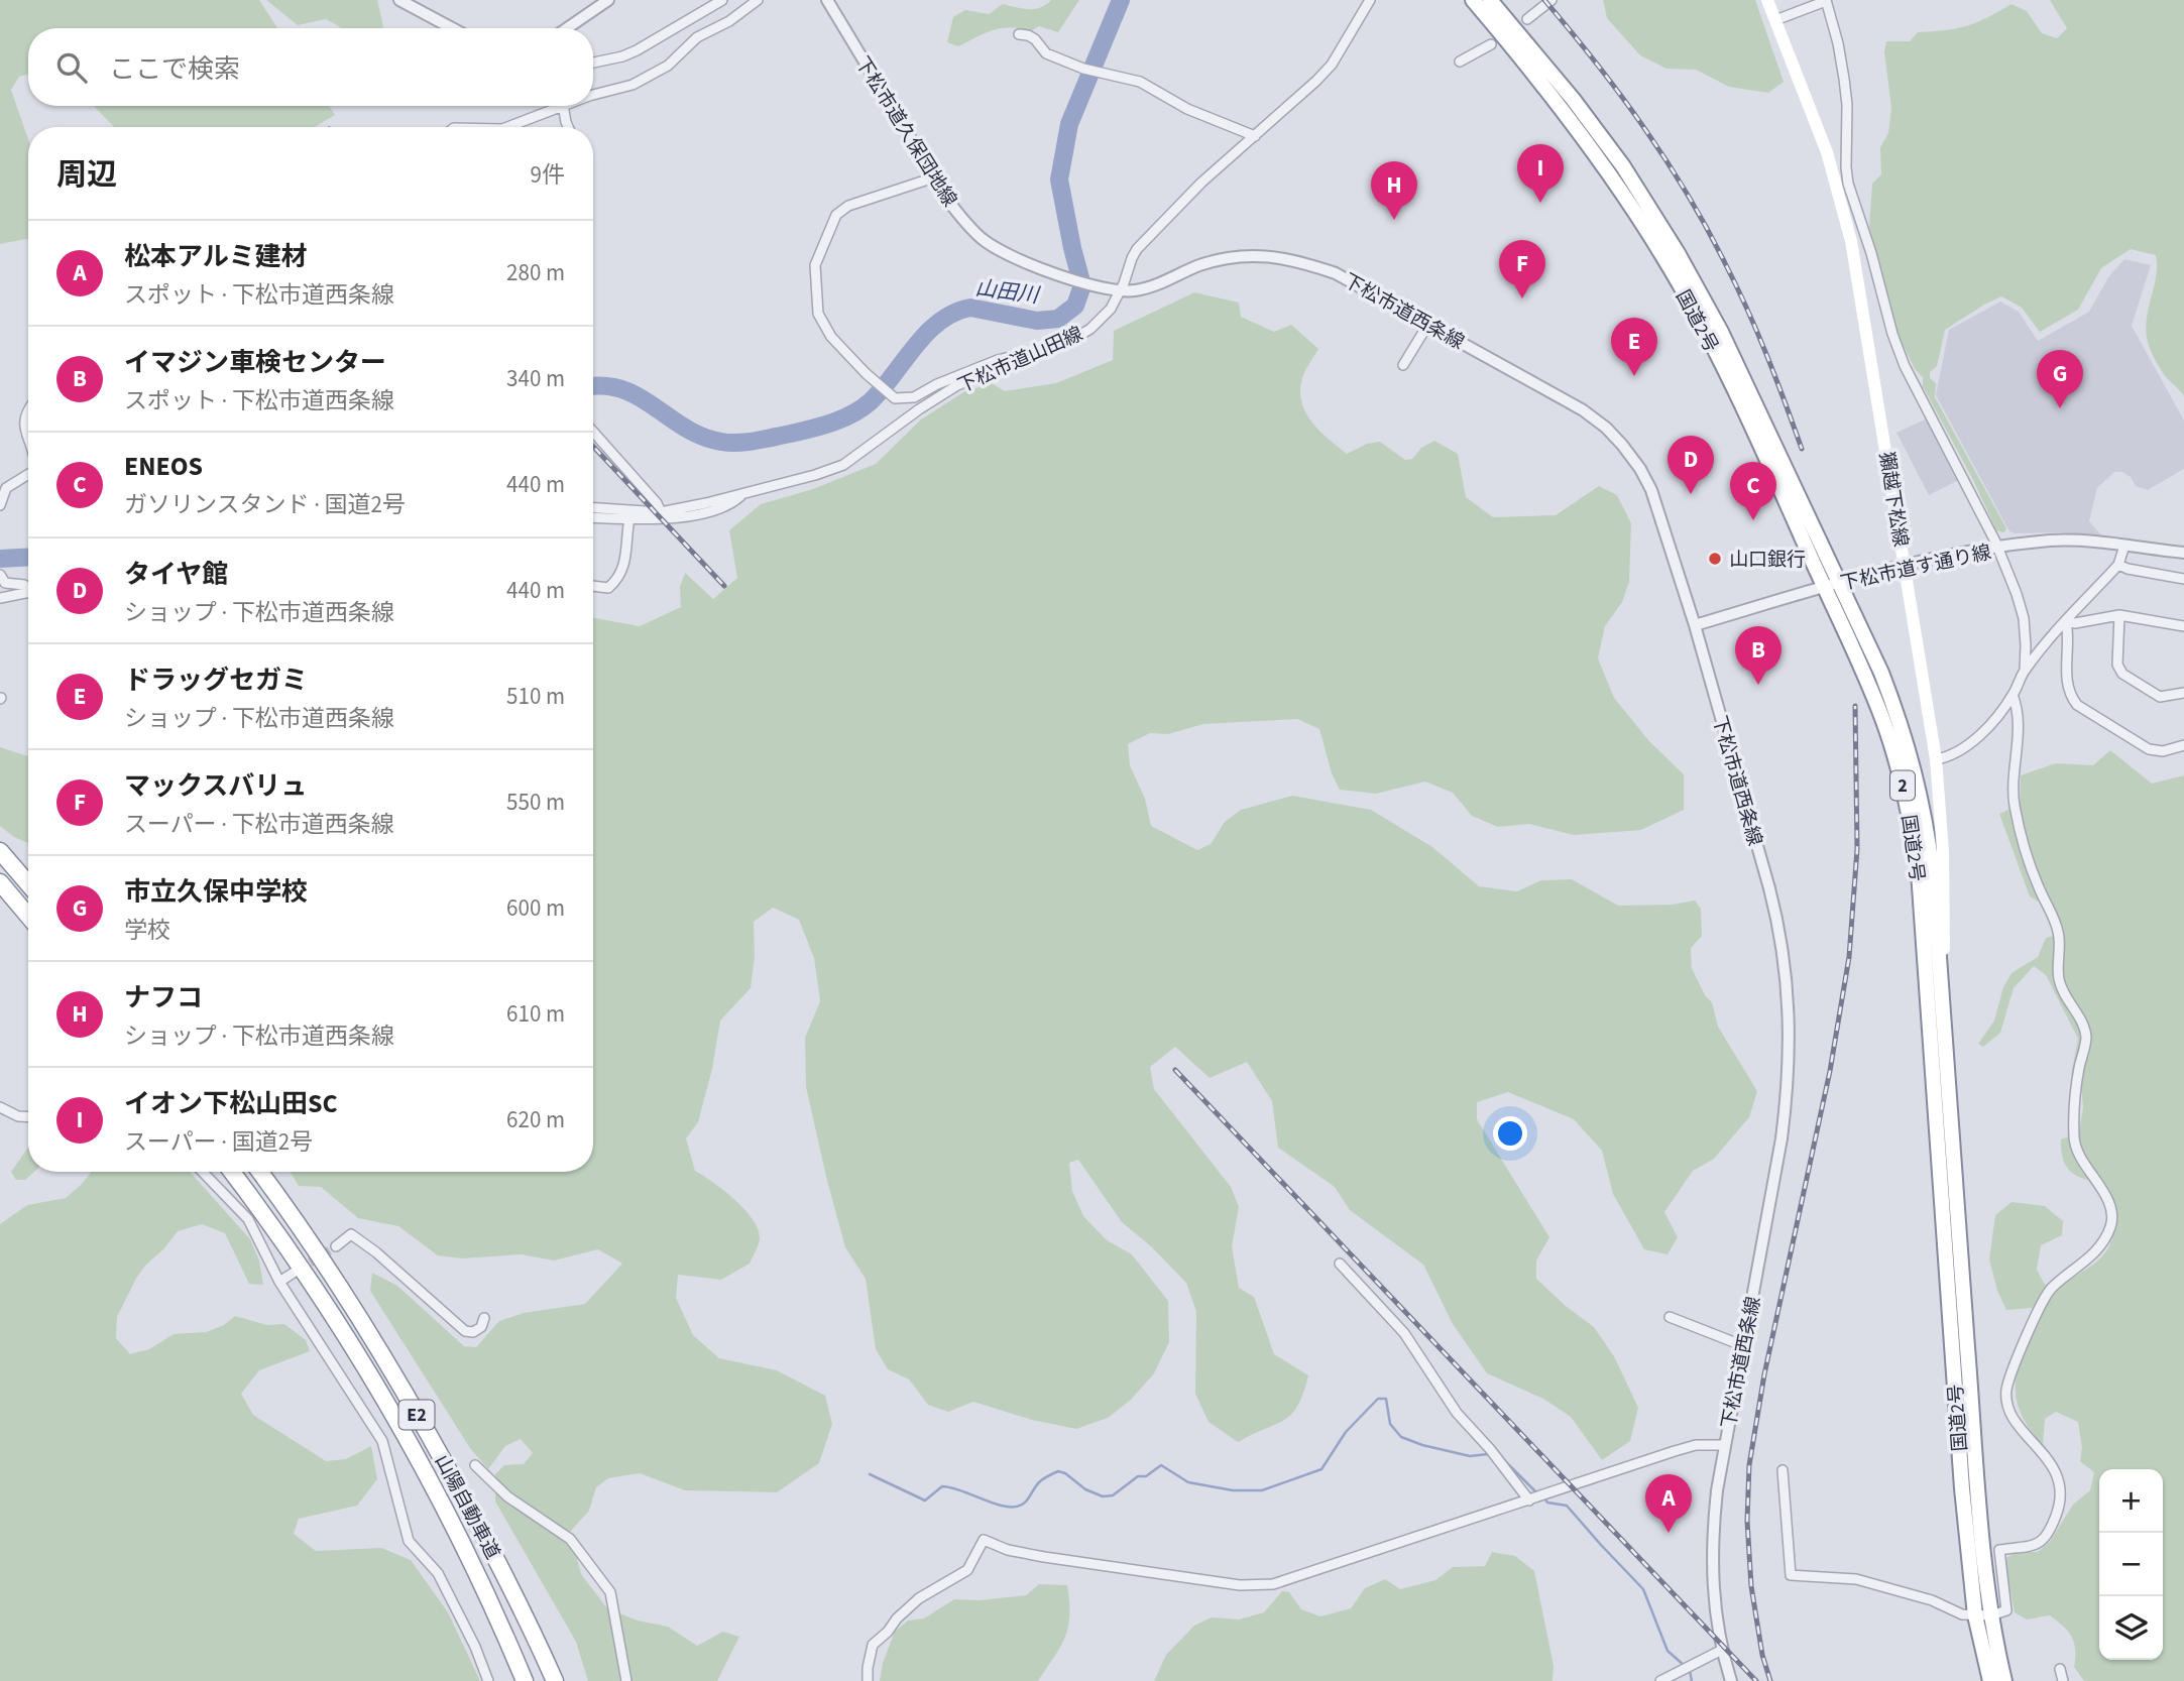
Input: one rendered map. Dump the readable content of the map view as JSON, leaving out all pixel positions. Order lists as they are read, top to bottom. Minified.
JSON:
{"streets":{"highway":["国道2号","2","E2","山陽自動車道"],"main road":["獺越下松線"],"street":["下松市道久保団地線","下松市道西条線","下松市道山田線","下松市道す通り線"]},"crossings":[["下松市道久保団地線","下松市道西条線"],["下松市道久保団地線","下松市道山田線"],["下松市道西条線","下松市道山田線"],["下松市道西条線","下松市道す通り線"],["国道2号","獺越下松線"],["国道2号","下松市道す通り線"],["獺越下松線","下松市道す通り線"]],"water":["山田川"],"places":["山口銀行"],"page":{"search":"ここで検索","heading":["周辺","9件"],"pins":["I","H","F","E","G","D","C","B","A"],"list":[{"mark":"A","name":"松本アルミ建材","note":"スポット · 下松市道西条線","value":"280 m"},{"mark":"B","name":"イマジン車検センター","note":"スポット · 下松市道西条線","value":"340 m"},{"mark":"C","name":"ENEOS","note":"ガソリンスタンド · 国道2号","value":"440 m"},{"mark":"D","name":"タイヤ館","note":"ショップ · 下松市道西条線","value":"440 m"},{"mark":"E","name":"ドラッグセガミ","note":"ショップ · 下松市道西条線","value":"510 m"},{"mark":"F","name":"マックスバリュ","note":"スーパー · 下松市道西条線","value":"550 m"},{"mark":"G","name":"市立久保中学校","note":"学校","value":"600 m"},{"mark":"H","name":"ナフコ","note":"ショップ · 下松市道西条線","value":"610 m"},{"mark":"I","name":"イオン下松山田SC","note":"スーパー · 国道2号","value":"620 m"}],"map_buttons":["+","−"]}}
